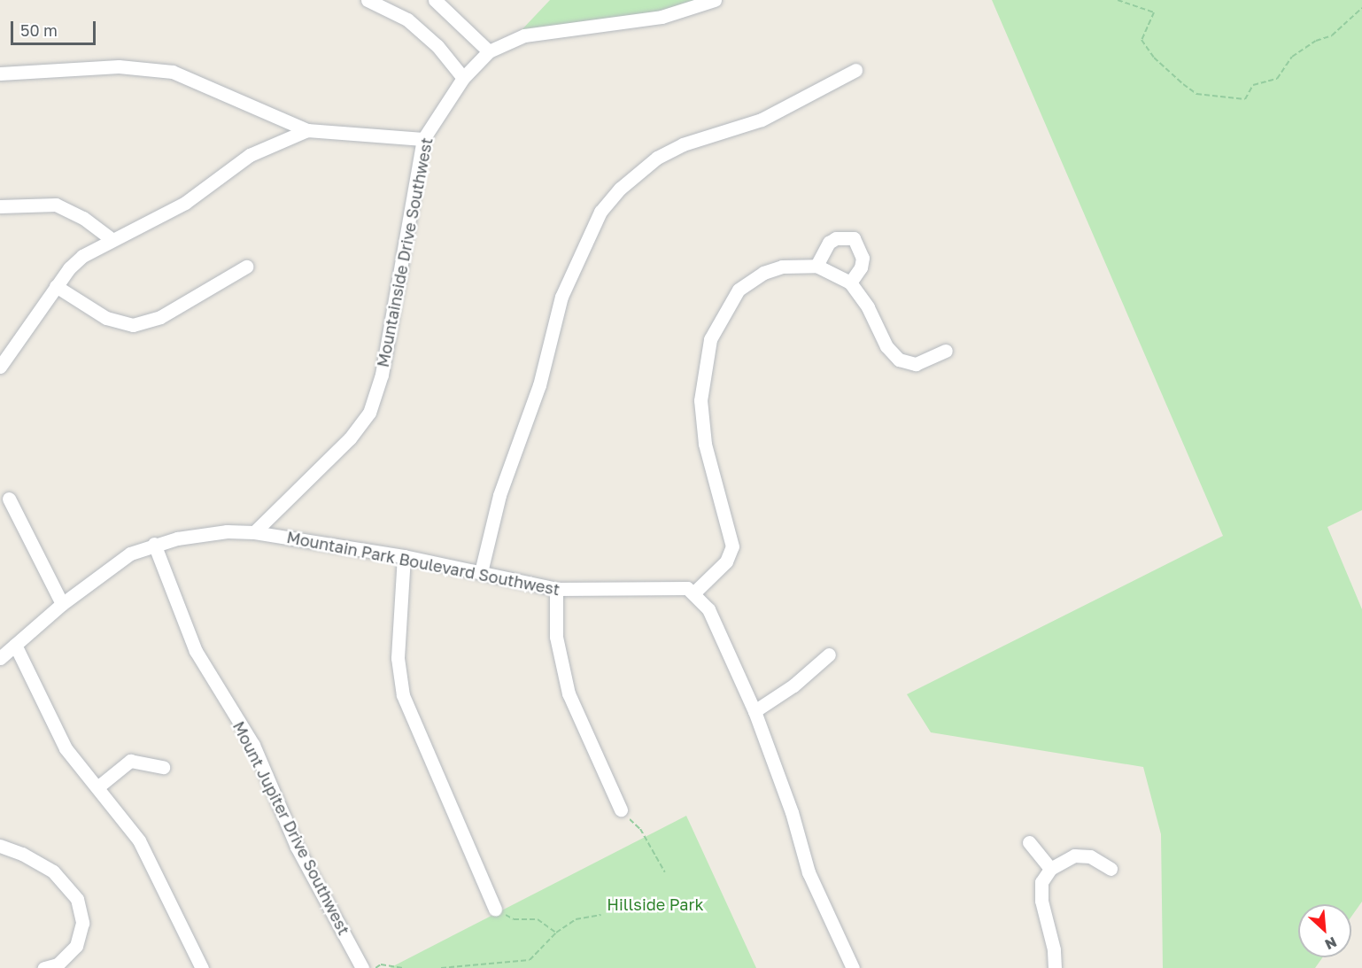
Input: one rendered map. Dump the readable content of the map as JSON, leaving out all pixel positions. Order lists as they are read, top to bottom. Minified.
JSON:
{"streets":{"street":["Mountainside Drive Southwest","Mountain Park Boulevard Southwest","Mount Jupiter Drive Southwest"]},"crossings":[["Mountainside Drive Southwest","Mountain Park Boulevard Southwest"],["Mountain Park Boulevard Southwest","Mount Jupiter Drive Southwest"]],"parks":["Hillside Park"],"scale_bar":"50 m","north":"bottom right"}
